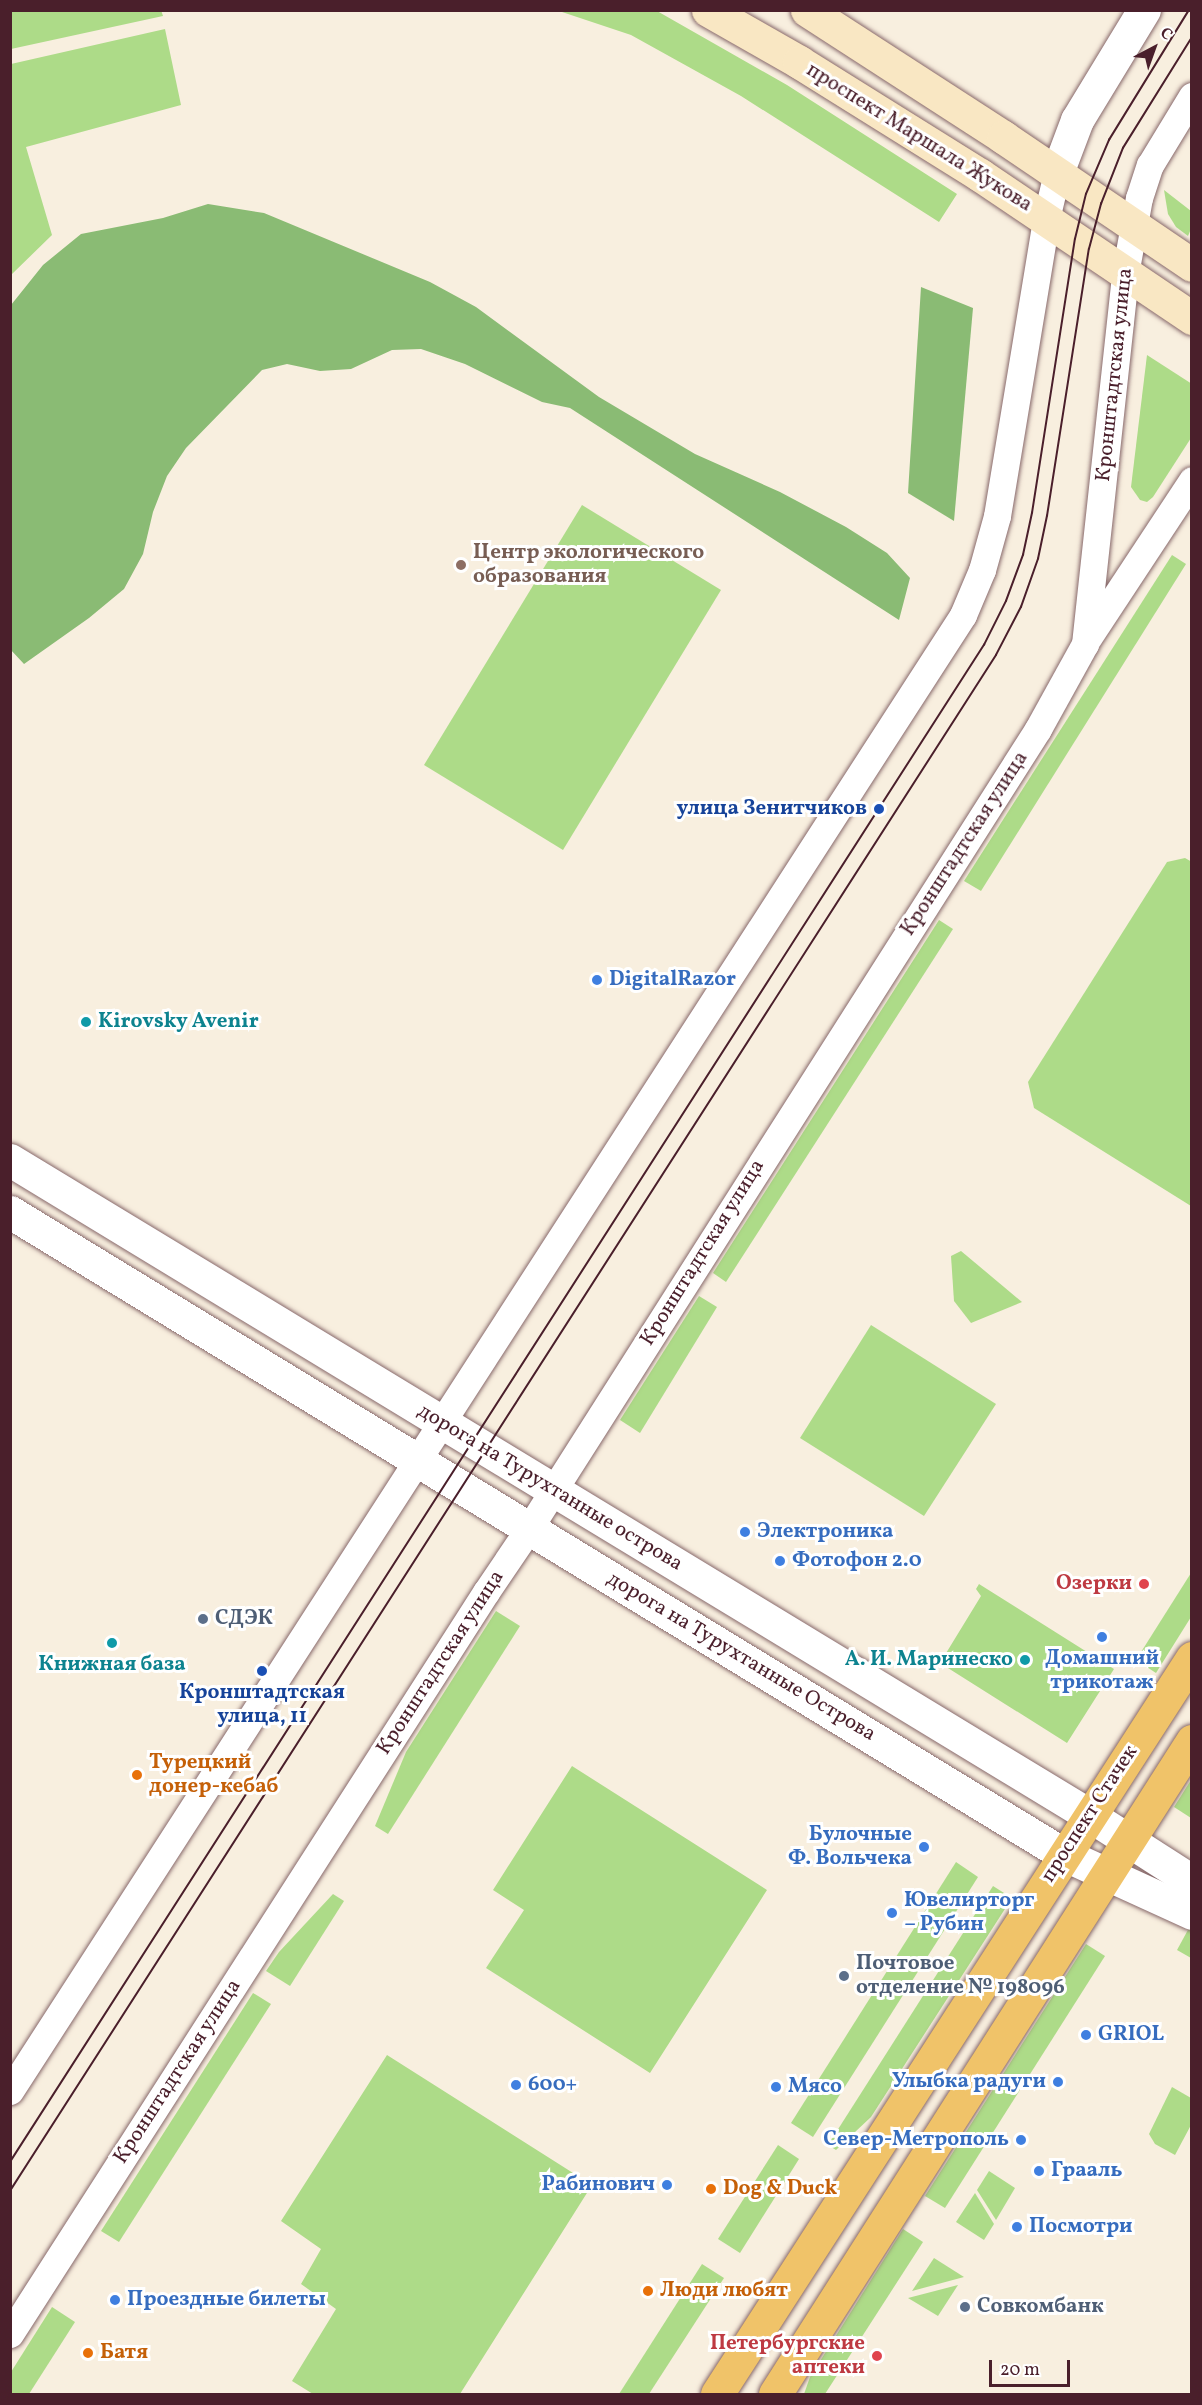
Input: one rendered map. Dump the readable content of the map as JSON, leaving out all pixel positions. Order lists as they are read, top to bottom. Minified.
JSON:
{"streets":{"main road":["проспект Маршала Жукова","проспект Стачек"],"street":["Кронштадтская улица","дорога на Турухтанные острова","дорога на Турухтанные Острова"]},"crossings":[["проспект Маршала Жукова","Кронштадтская улица"],["Кронштадтская улица","дорога на Турухтанные острова"],["Кронштадтская улица","дорога на Турухтанные Острова"],["дорога на Турухтанные острова","дорога на Турухтанные Острова"],["дорога на Турухтанные острова","проспект Стачек"],["дорога на Турухтанные Острова","проспект Стачек"]],"places":["Центр экологического образования","улица Зенитчиков","DigitalRazor","Kirovsky Avenir","Электроника","Фотофон 2.0","Озерки","СДЭК","Домашний трикотаж","Книжная база","А. И. Маринеско","Кронштадтская улица, 11","Турецкий донер-кебаб","Булочные Ф. Вольчека","Ювелирторг – Рубин","Почтовое отделение № 198096","GRIOL","Улыбка радуги","600+","Мясо","Север-Метрополь","Грааль","Рабинович","Dog & Duck","Посмотри","Люди любят","Проездные билеты","Совкомбанк","Батя","Петербургские аптеки"],"scale_bar":"20 m","north":"top right"}
